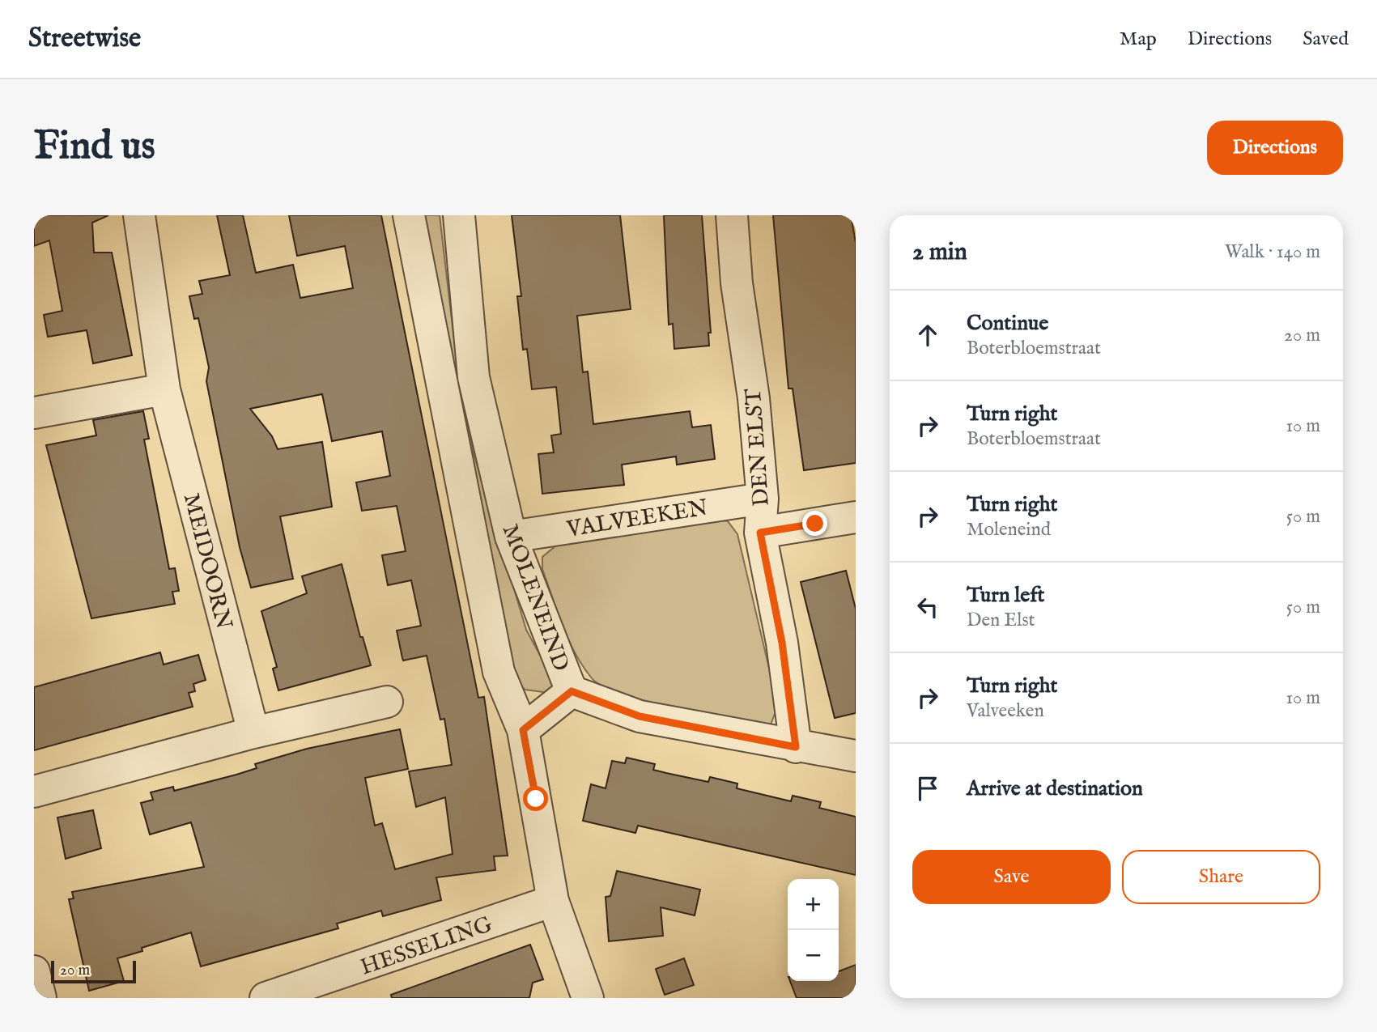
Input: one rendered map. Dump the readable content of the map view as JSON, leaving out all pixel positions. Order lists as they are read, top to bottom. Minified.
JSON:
{"streets":{"street":["DEN ELST","VALVEEKEN","MEIDOORN","MOLENEIND","HESSELING"]},"crossings":[["DEN ELST","VALVEEKEN"],["DEN ELST","MOLENEIND"],["VALVEEKEN","MOLENEIND"],["MOLENEIND","HESSELING"]],"scale_bar":"20 m","page":{"header":"Streetwise","nav":["Map","Directions","Saved"],"buttons":["Directions",["Save","Share"]],"title":"Find us","heading":["2 min","Walk · 140 m"],"list":[["Continue","Boterbloemstraat","20 m"],["Turn right","Boterbloemstraat","10 m"],["Turn right","Moleneind","50 m"],["Turn left","Den Elst","50 m"],["Turn right","Valveeken","10 m"],"Arrive at destination"],"map_buttons":["+","−"],"scale":"20 m"}}
